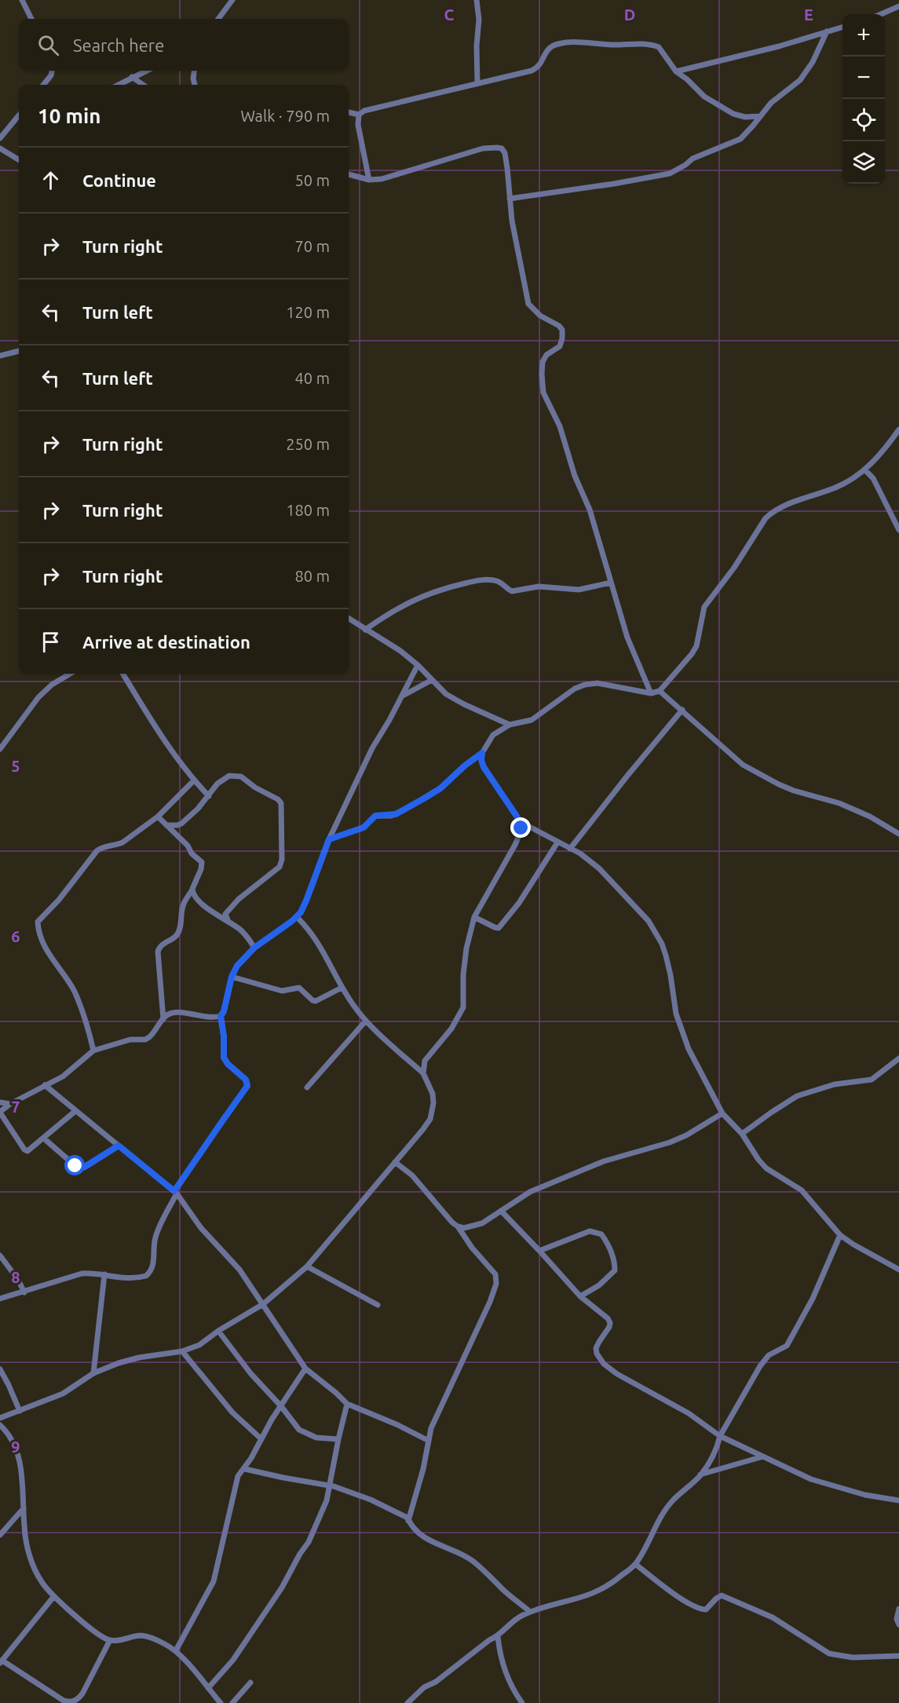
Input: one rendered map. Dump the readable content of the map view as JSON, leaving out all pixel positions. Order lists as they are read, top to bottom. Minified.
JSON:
{"page":{"map_buttons":["+","−"],"search":"Search here","heading":["10 min","Walk · 790 m"],"list":[["Continue","50 m"],["Turn right","70 m"],["Turn left","120 m"],["Turn left","40 m"],["Turn right","250 m"],["Turn right","180 m"],["Turn right","80 m"],"Arrive at destination"]},"grid":{"columns":["C","D","E"],"rows":["5","6","7","8","9"]}}
